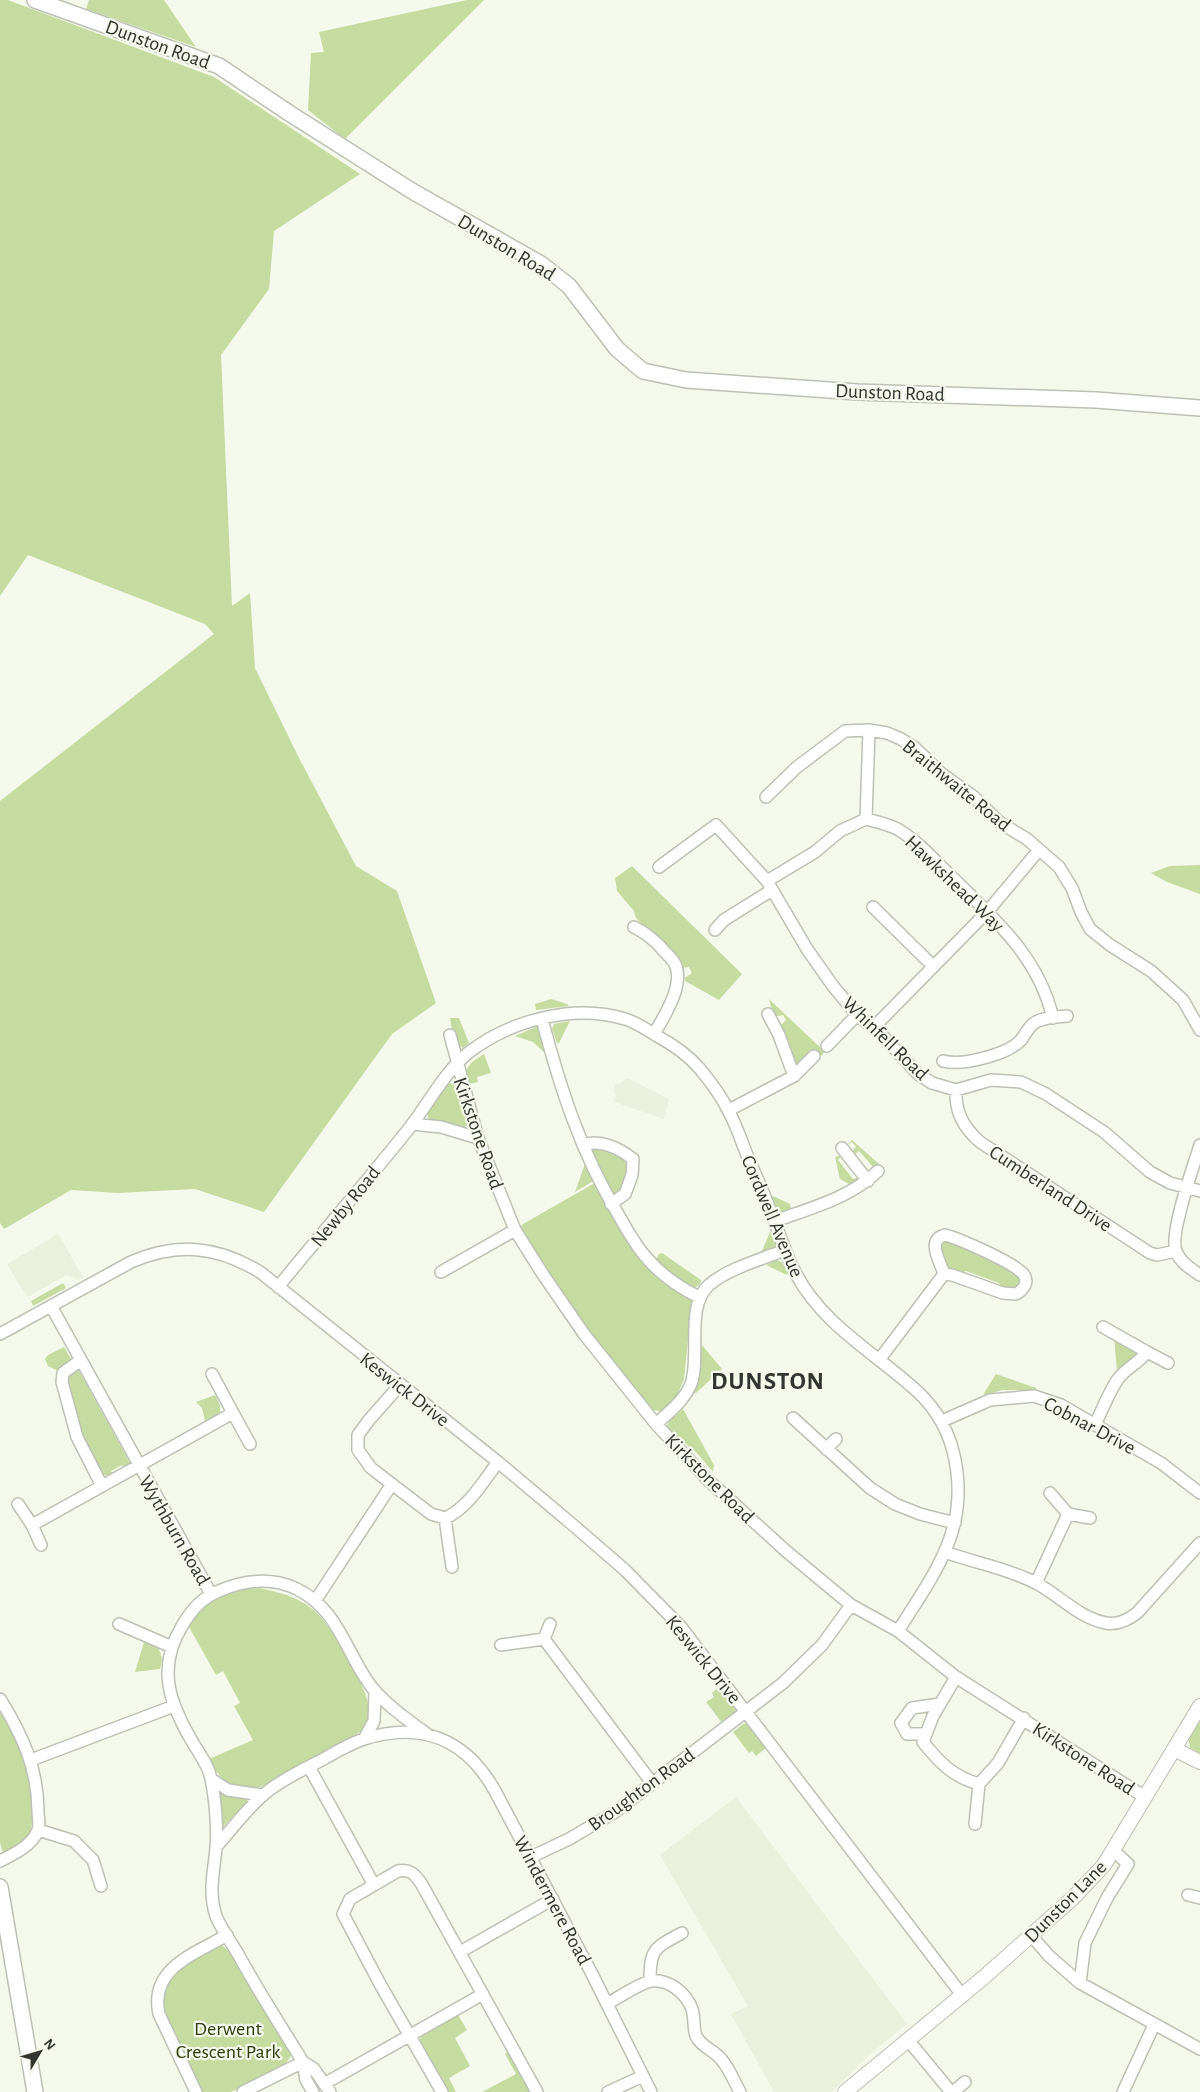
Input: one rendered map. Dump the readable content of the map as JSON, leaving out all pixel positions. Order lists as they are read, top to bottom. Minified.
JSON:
{"streets":{"main road":["Dunston Road"],"street":["Braithwaite Road","Hawkshead Way","Whinfell Road","Kirkstone Road","Cumberland Drive","Newby Road","Cordwell Avenue","Keswick Drive","Cobnar Drive","Wythburn Road","Broughton Road","Windermere Road","Dunston Lane"]},"crossings":[["Whinfell Road","Cumberland Drive"],["Kirkstone Road","Newby Road"],["Kirkstone Road","Cordwell Avenue"],["Kirkstone Road","Keswick Drive"],["Kirkstone Road","Dunston Lane"],["Newby Road","Cordwell Avenue"],["Newby Road","Keswick Drive"],["Cordwell Avenue","Cobnar Drive"],["Keswick Drive","Wythburn Road"],["Keswick Drive","Broughton Road"],["Keswick Drive","Dunston Lane"],["Wythburn Road","Windermere Road"],["Broughton Road","Windermere Road"]],"districts":["DUNSTON"],"parks":["Derwent Crescent Park"],"north":"top right"}
